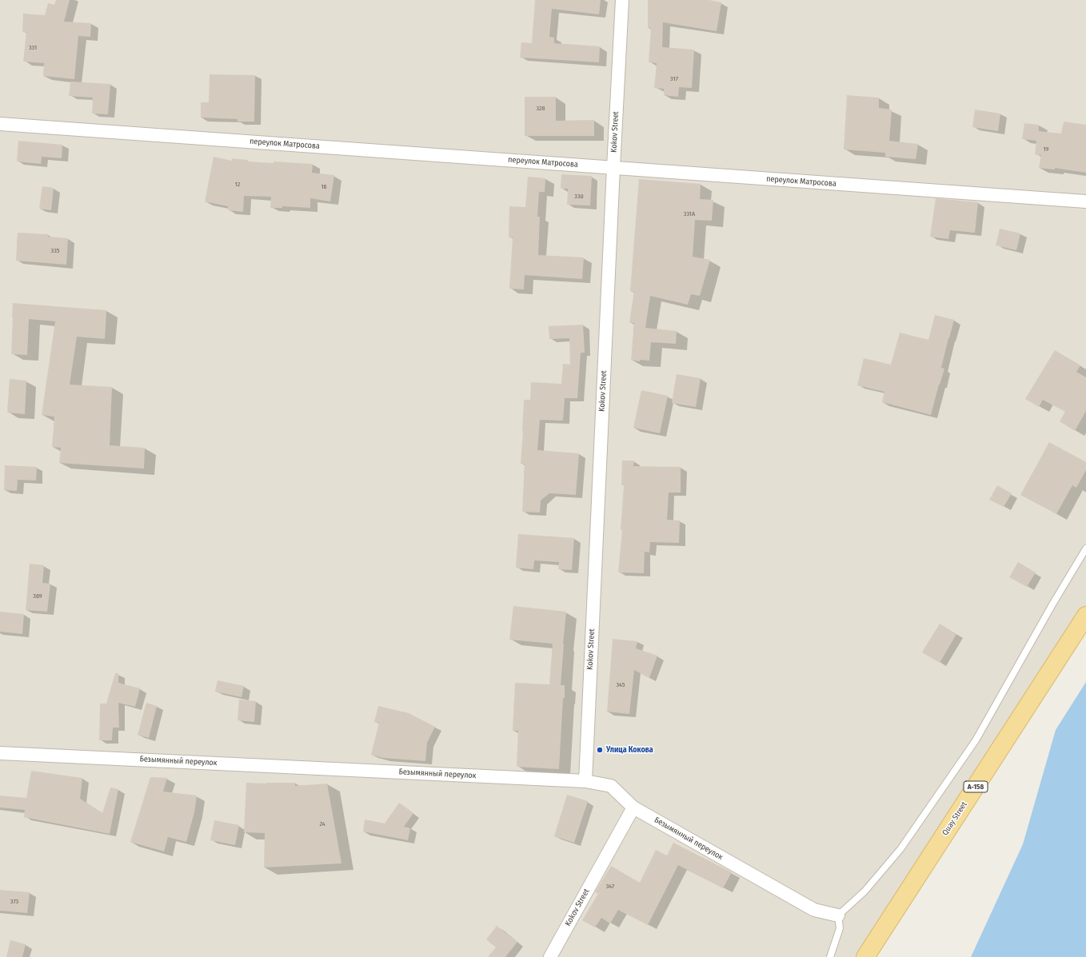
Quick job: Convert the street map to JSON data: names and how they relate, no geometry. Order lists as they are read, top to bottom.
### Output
{
  "streets": {
    "main road": ["А-158", "Quay Street"],
    "street": ["Kokov Street", "переулок Матросова", "Безымянный переулок"]
  },
  "crossings": [
    ["Kokov Street", "переулок Матросова"],
    ["Kokov Street", "Безымянный переулок"]
  ],
  "places": ["Улица Кокова"],
  "house_numbers": [
    "331",
    "317",
    "328",
    "19",
    "12",
    "16",
    "330",
    "331А",
    "335",
    "369",
    "345",
    "24",
    "347",
    "373"
  ]
}
